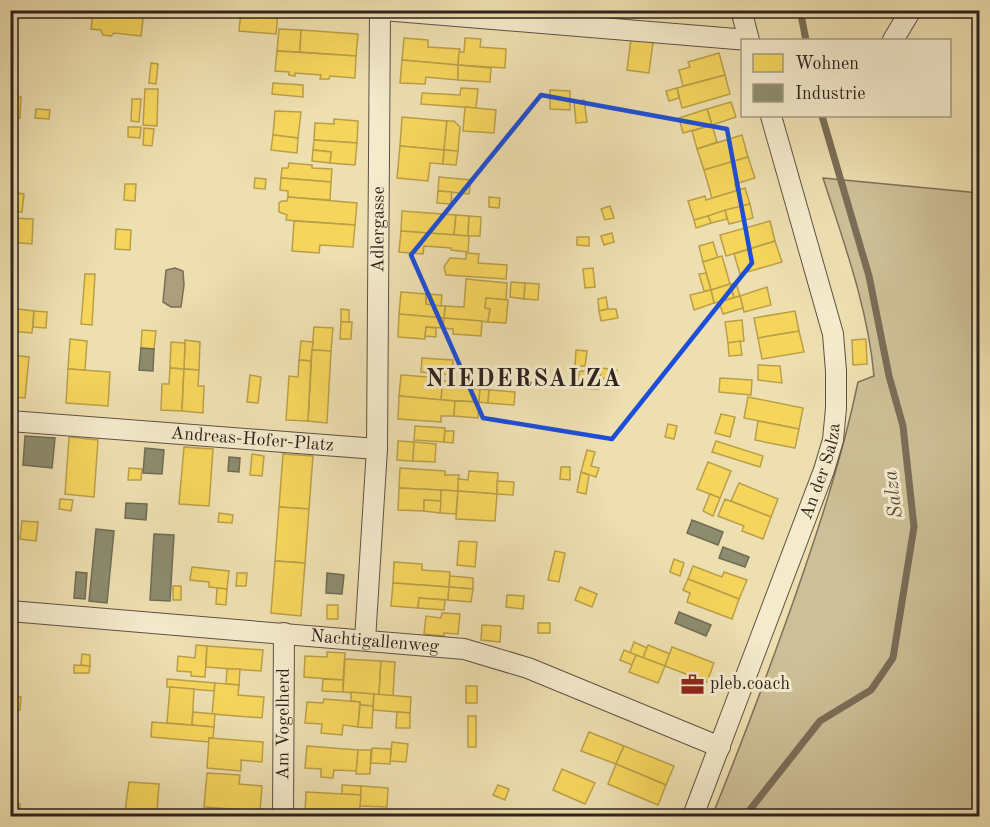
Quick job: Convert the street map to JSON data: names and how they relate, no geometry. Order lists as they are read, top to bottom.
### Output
{
  "streets": {
    "street": [
      "Adlergasse",
      "Andreas-Hofer-Platz",
      "An der Salza",
      "Nachtigallenweg",
      "Am Vogelherd"
    ]
  },
  "crossings": [
    ["Adlergasse", "Andreas-Hofer-Platz"],
    ["An der Salza", "Nachtigallenweg"],
    ["Nachtigallenweg", "Am Vogelherd"]
  ],
  "districts": ["NIEDERSALZA"],
  "water": ["Salza"],
  "places": {
    "office": ["pleb.coach"]
  },
  "legend": ["Wohnen", "Industrie"]
}
